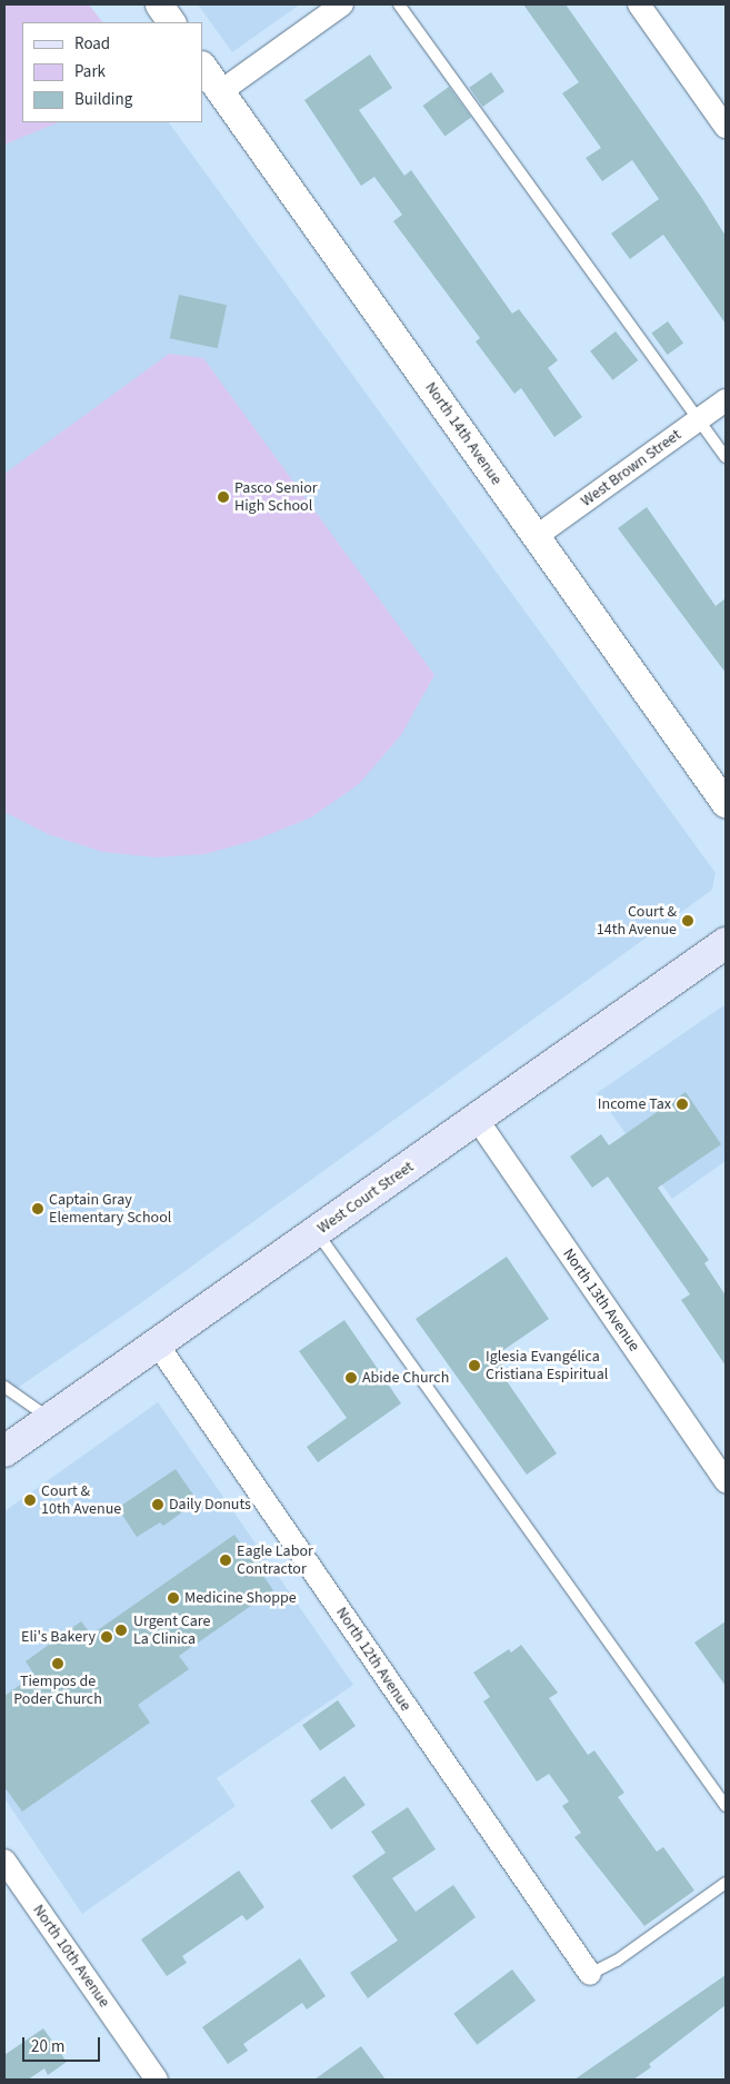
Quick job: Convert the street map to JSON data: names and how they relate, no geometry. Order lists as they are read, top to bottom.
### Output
{
  "streets": {
    "main road": ["West Court Street"],
    "street": [
      "North 14th Avenue",
      "West Brown Street",
      "North 13th Avenue",
      "North 12th Avenue",
      "North 10th Avenue"
    ]
  },
  "crossings": [
    ["North 14th Avenue", "West Brown Street"],
    ["West Court Street", "North 13th Avenue"],
    ["West Court Street", "North 12th Avenue"]
  ],
  "places": [
    "Pasco Senior High School",
    "Court & 14th Avenue",
    "Income Tax",
    "Captain Gray Elementary School",
    "Iglesia Evangélica Cristiana Espiritual",
    "Abide Church",
    "Court & 10th Avenue",
    "Daily Donuts",
    "Eagle Labor Contractor",
    "Medicine Shoppe",
    "Urgent Care La Clinica",
    "Eli's Bakery",
    "Tiempos de Poder Church"
  ],
  "legend": ["Road", "Park", "Building"],
  "scale_bar": "20 m"
}
